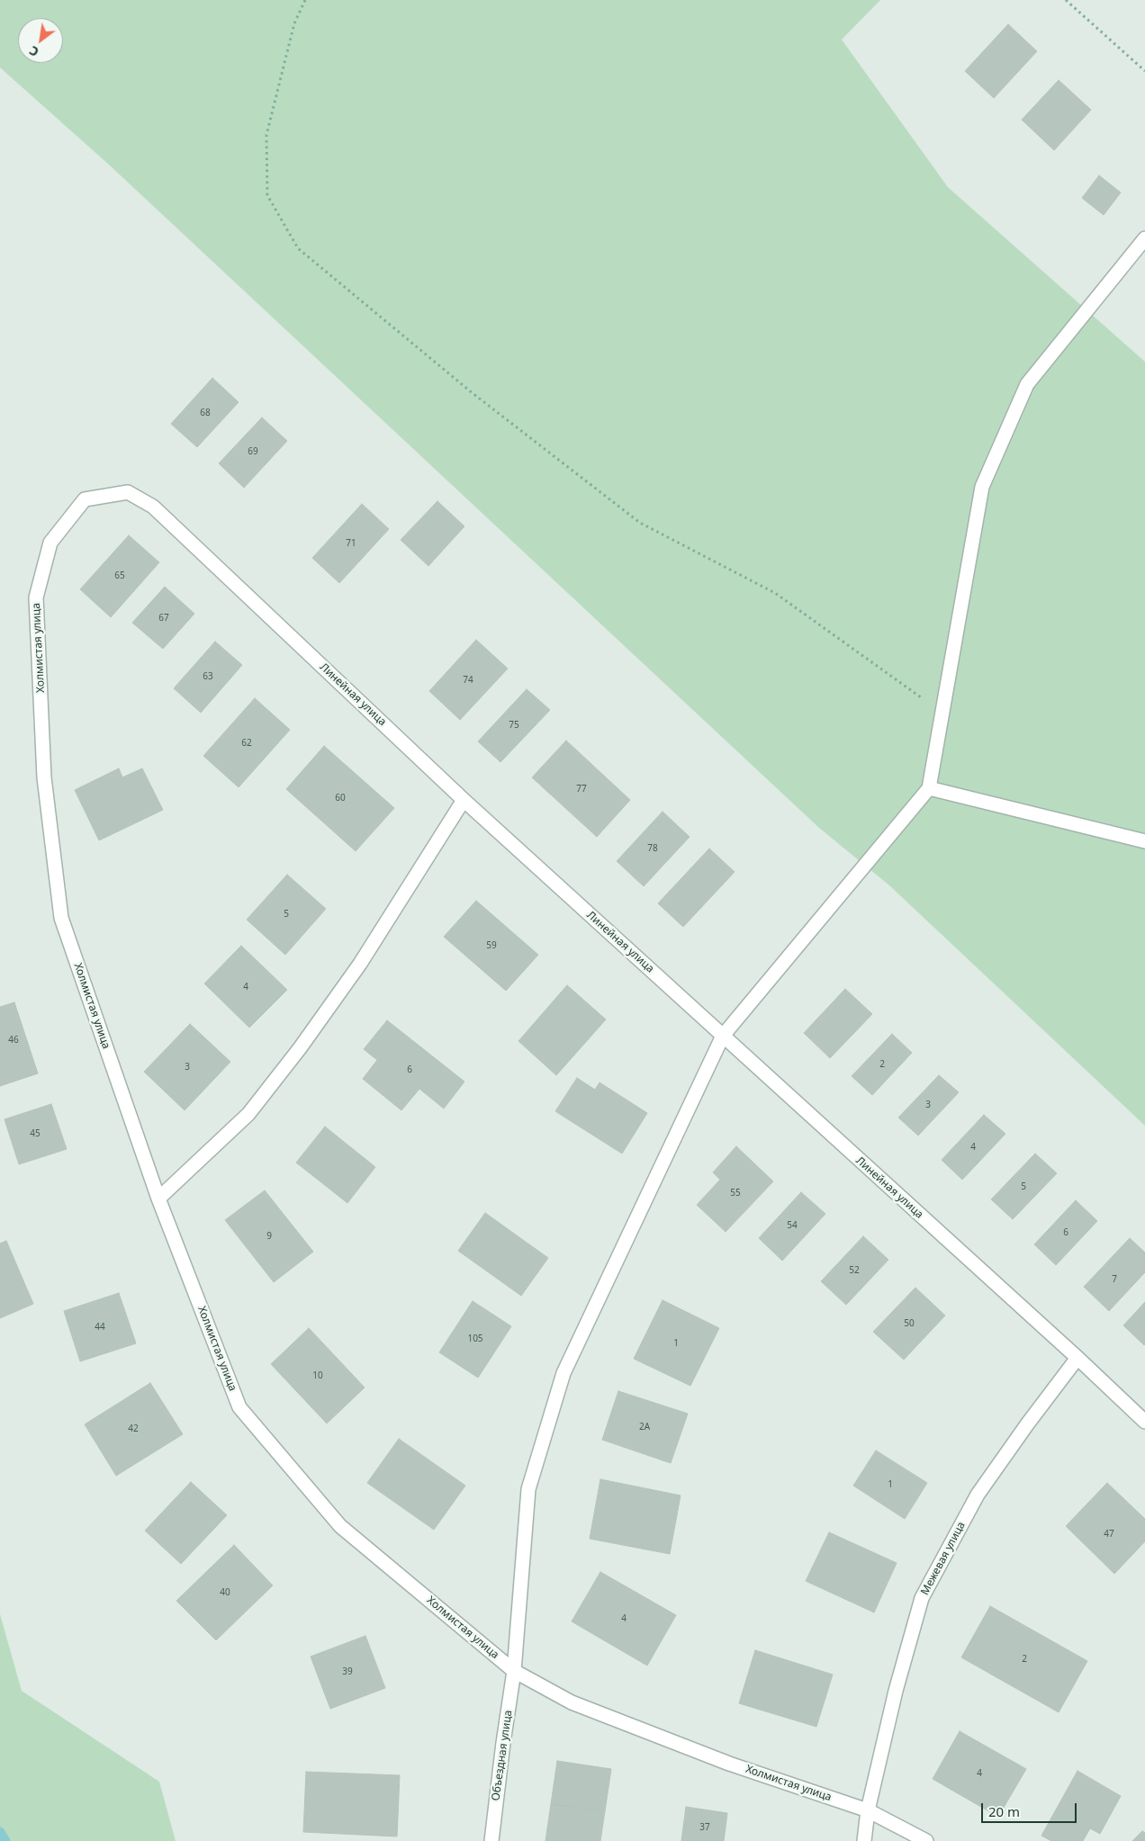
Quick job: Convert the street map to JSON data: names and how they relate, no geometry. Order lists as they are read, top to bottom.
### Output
{
  "streets": {
    "street": [
      "Холмистая улица",
      "Линейная улица",
      "Межевая улица",
      "Объездная улица"
    ]
  },
  "crossings": [
    ["Холмистая улица", "Линейная улица"],
    ["Холмистая улица", "Межевая улица"],
    ["Холмистая улица", "Объездная улица"],
    ["Линейная улица", "Межевая улица"],
    ["Линейная улица", "Объездная улица"]
  ],
  "house_numbers": [
    "68",
    "69",
    "71",
    "65",
    "67",
    "63",
    "74",
    "75",
    "62",
    "77",
    "60",
    "78",
    "5",
    "59",
    "4",
    "46",
    "2",
    "3",
    "6",
    "3",
    "45",
    "4",
    "5",
    "55",
    "54",
    "6",
    "9",
    "52",
    "7",
    "50",
    "44",
    "105",
    "1",
    "10",
    "2А",
    "42",
    "1",
    "47",
    "40",
    "4",
    "2",
    "39",
    "4",
    "37"
  ],
  "scale_bar": "20 m",
  "north": "bottom left"
}
